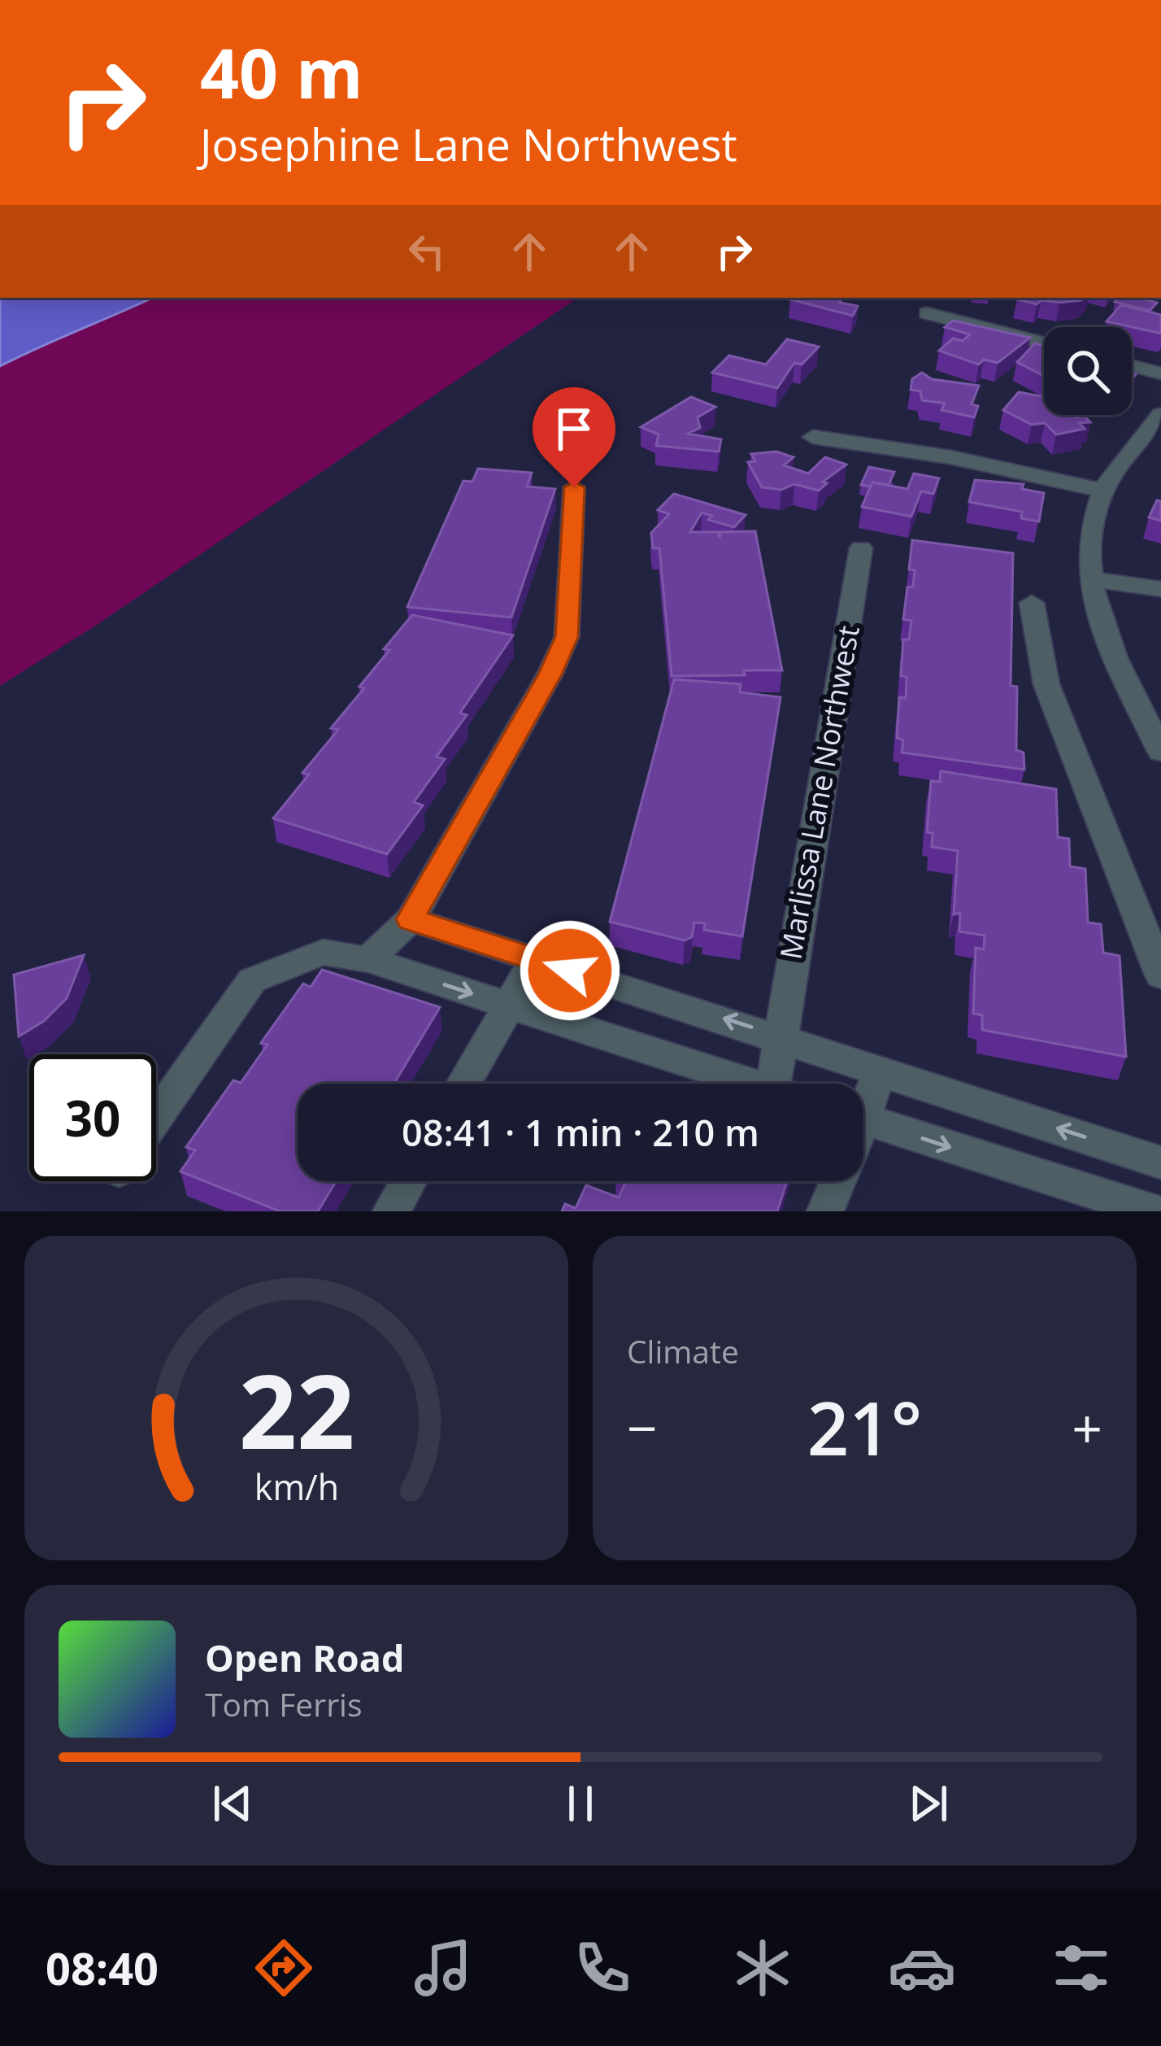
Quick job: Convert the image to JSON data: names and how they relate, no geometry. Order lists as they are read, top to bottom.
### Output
{
  "streets": {
    "street": ["Marlissa Lane Northwest"]
  },
  "page": {
    "turn": ["40 m", "Josephine Lane Northwest"],
    "limit": "30",
    "trip": "08:41 · 1 min · 210 m",
    "tile": "Climate",
    "heat": ["−", "21°", "+"],
    "song": ["Open Road", "Tom Ferris"],
    "tabs": "08:40",
    "gauge": ["22", "km/h"]
  }
}
